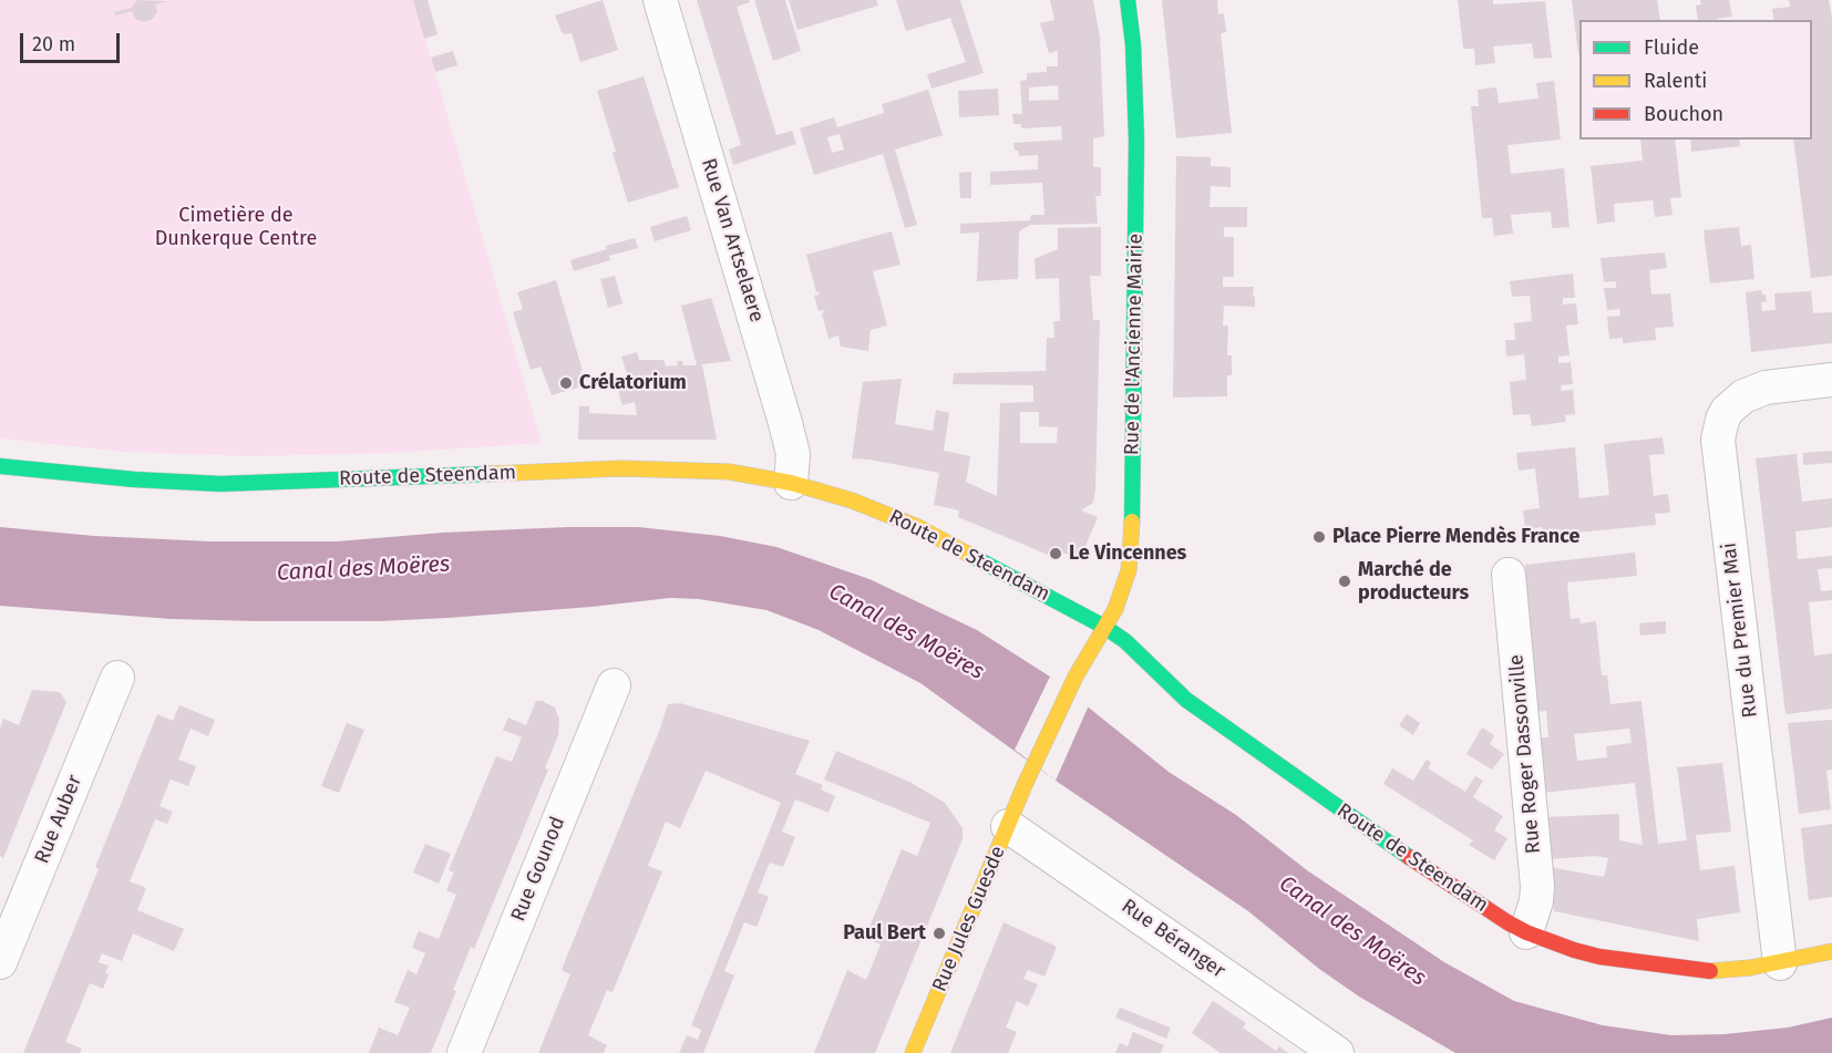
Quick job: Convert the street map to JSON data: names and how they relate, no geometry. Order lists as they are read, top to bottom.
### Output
{
  "streets": {
    "street": [
      "Rue Van Artselaere",
      "Rue de l'Ancienne Mairie",
      "Route de Steendam",
      "Rue du Premier Mai",
      "Rue Roger Dassonville",
      "Rue Auber",
      "Rue Gounod",
      "Rue Jules Guesde",
      "Rue Béranger"
    ]
  },
  "crossings": [
    ["Rue Van Artselaere", "Route de Steendam"],
    ["Rue de l'Ancienne Mairie", "Route de Steendam"],
    ["Rue de l'Ancienne Mairie", "Rue Jules Guesde"],
    ["Route de Steendam", "Rue du Premier Mai"],
    ["Route de Steendam", "Rue Roger Dassonville"],
    ["Rue Jules Guesde", "Rue Béranger"]
  ],
  "water": ["Canal des Moëres"],
  "parks": ["Cimetière de Dunkerque Centre"],
  "places": [
    "Crélatorium",
    "Place Pierre Mendès France",
    "Le Vincennes",
    "Marché de producteurs",
    "Paul Bert"
  ],
  "legend": ["Fluide", "Ralenti", "Bouchon"],
  "scale_bar": "20 m"
}
